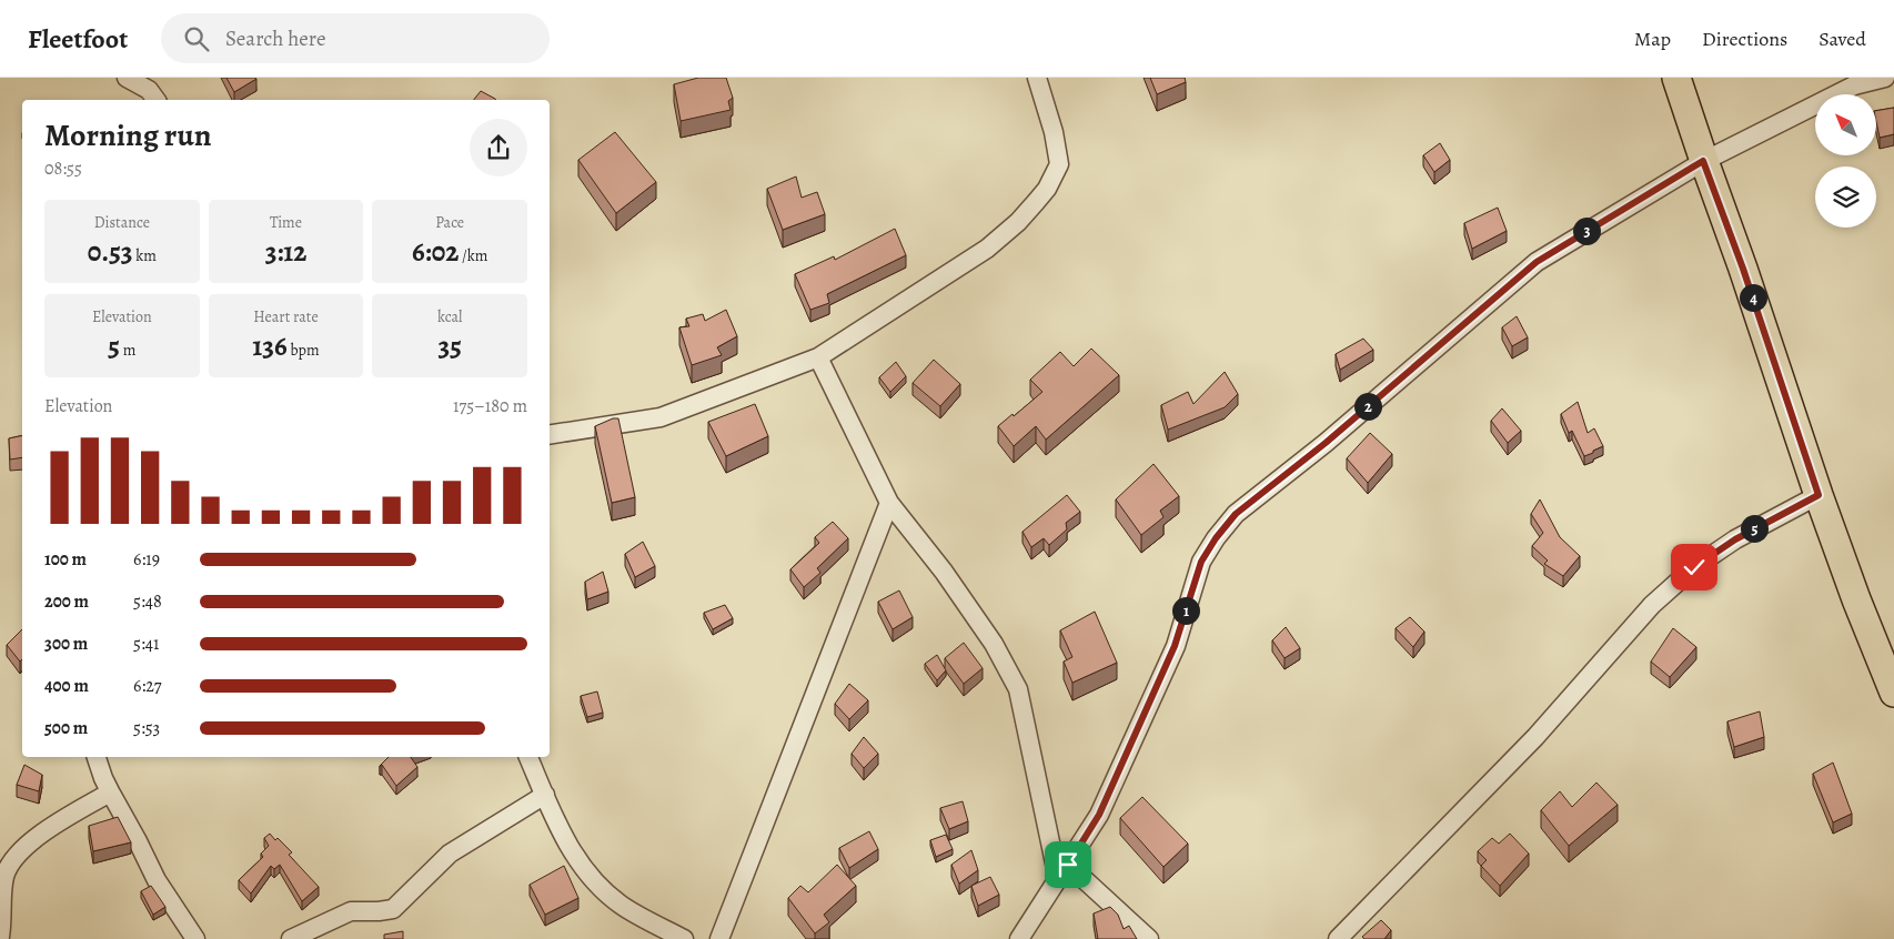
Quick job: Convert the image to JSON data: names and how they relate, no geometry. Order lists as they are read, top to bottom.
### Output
{
  "north": "top left",
  "page": {
    "header": "Fleetfoot",
    "search": "Search here",
    "nav": ["Map", "Directions", "Saved"],
    "heading": ["Morning run", "08:55"],
    "stats": [
      ["Distance", "0.53 km"],
      ["Time", "3:12"],
      ["Pace", "6:02 /km"],
      ["Elevation", "5 m"],
      ["Heart rate", "136 bpm"],
      ["kcal", "35"]
    ],
    "pins": [
      "3",
      "4",
      "2",
      "5",
      "1"
    ],
    "chart": ["Elevation", "175–180 m"],
    "list": [
      {
        "name": "100 m",
        "note": "6:19"
      },
      {
        "name": "200 m",
        "note": "5:48"
      },
      {
        "name": "300 m",
        "note": "5:41"
      },
      {
        "name": "400 m",
        "note": "6:27"
      },
      {
        "name": "500 m",
        "note": "5:53"
      }
    ]
  }
}
